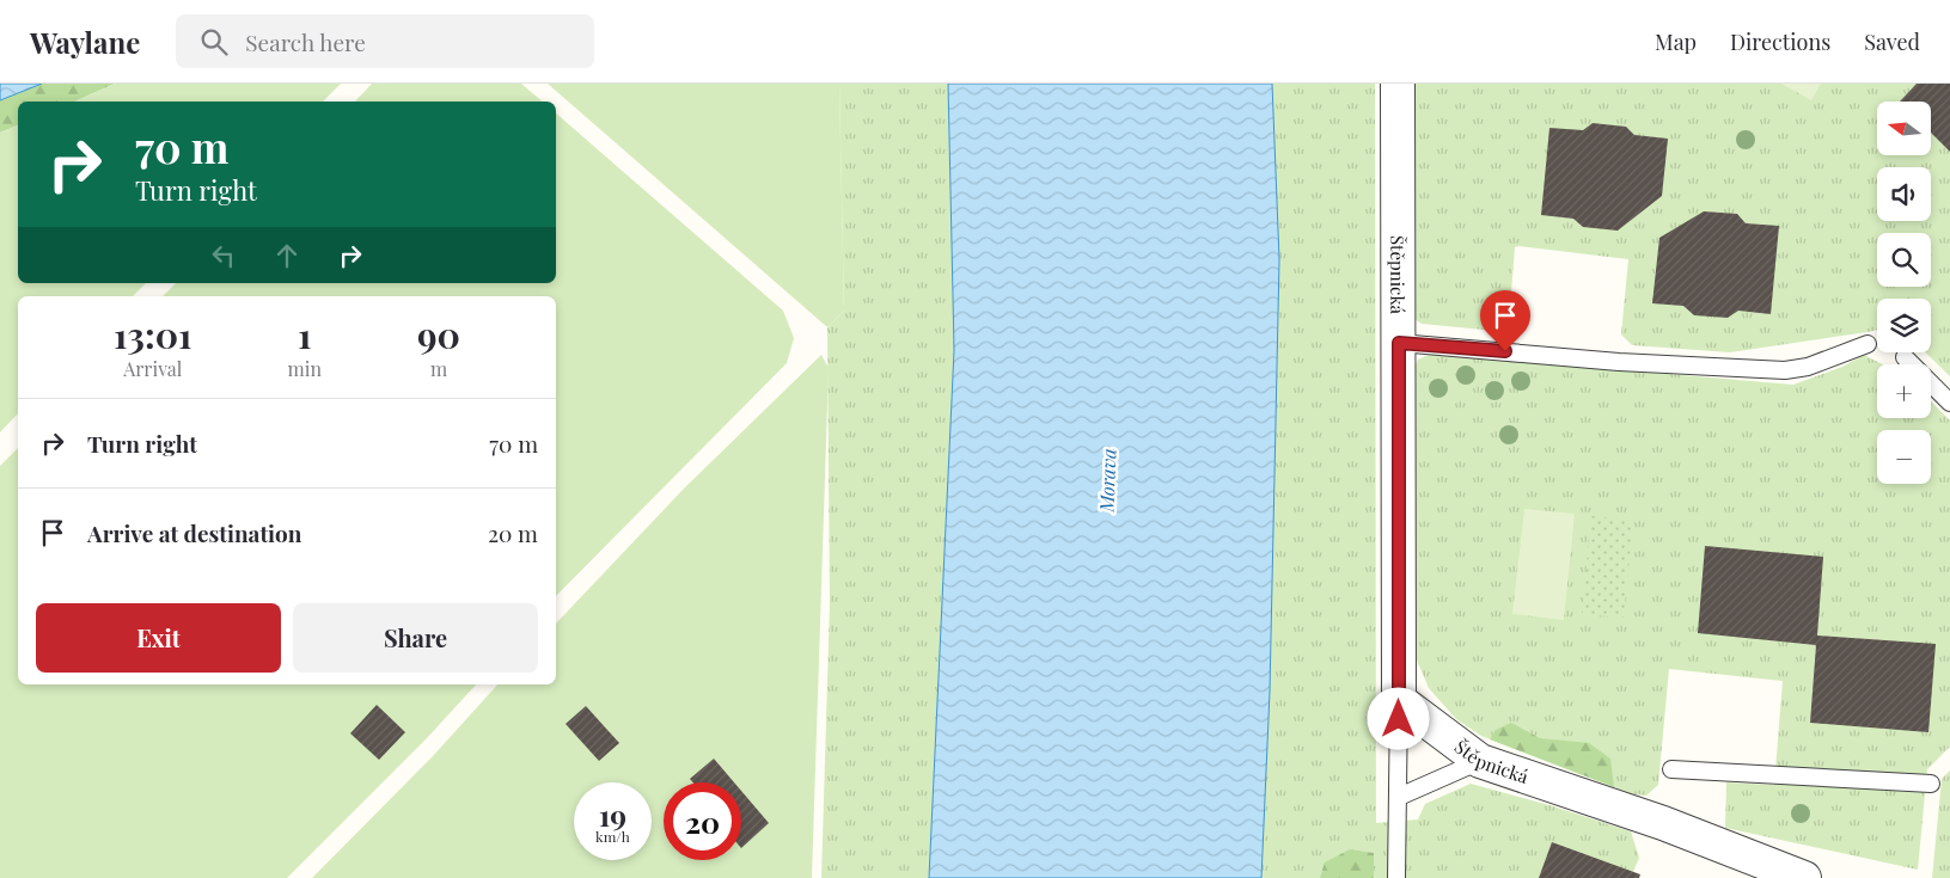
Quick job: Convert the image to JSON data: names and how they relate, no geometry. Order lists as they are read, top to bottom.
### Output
{
  "streets": {
    "street": ["Štěpnická"]
  },
  "water": ["Morava"],
  "north": "left",
  "page": {
    "header": "Waylane",
    "search": "Search here",
    "nav": ["Map", "Directions", "Saved"],
    "map_buttons": ["+", "−"],
    "turn": ["70 m", "Turn right"],
    "eta": [
      "13:01",
      "Arrival",
      "1",
      "min",
      "90",
      "m"
    ],
    "list": [
      {
        "name": "Turn right",
        "value": "70 m"
      },
      {
        "name": "Arrive at destination",
        "value": "20 m"
      }
    ],
    "buttons": ["Exit", "Share"],
    "speed": "19 km/h",
    "limit": "20"
  }
}
